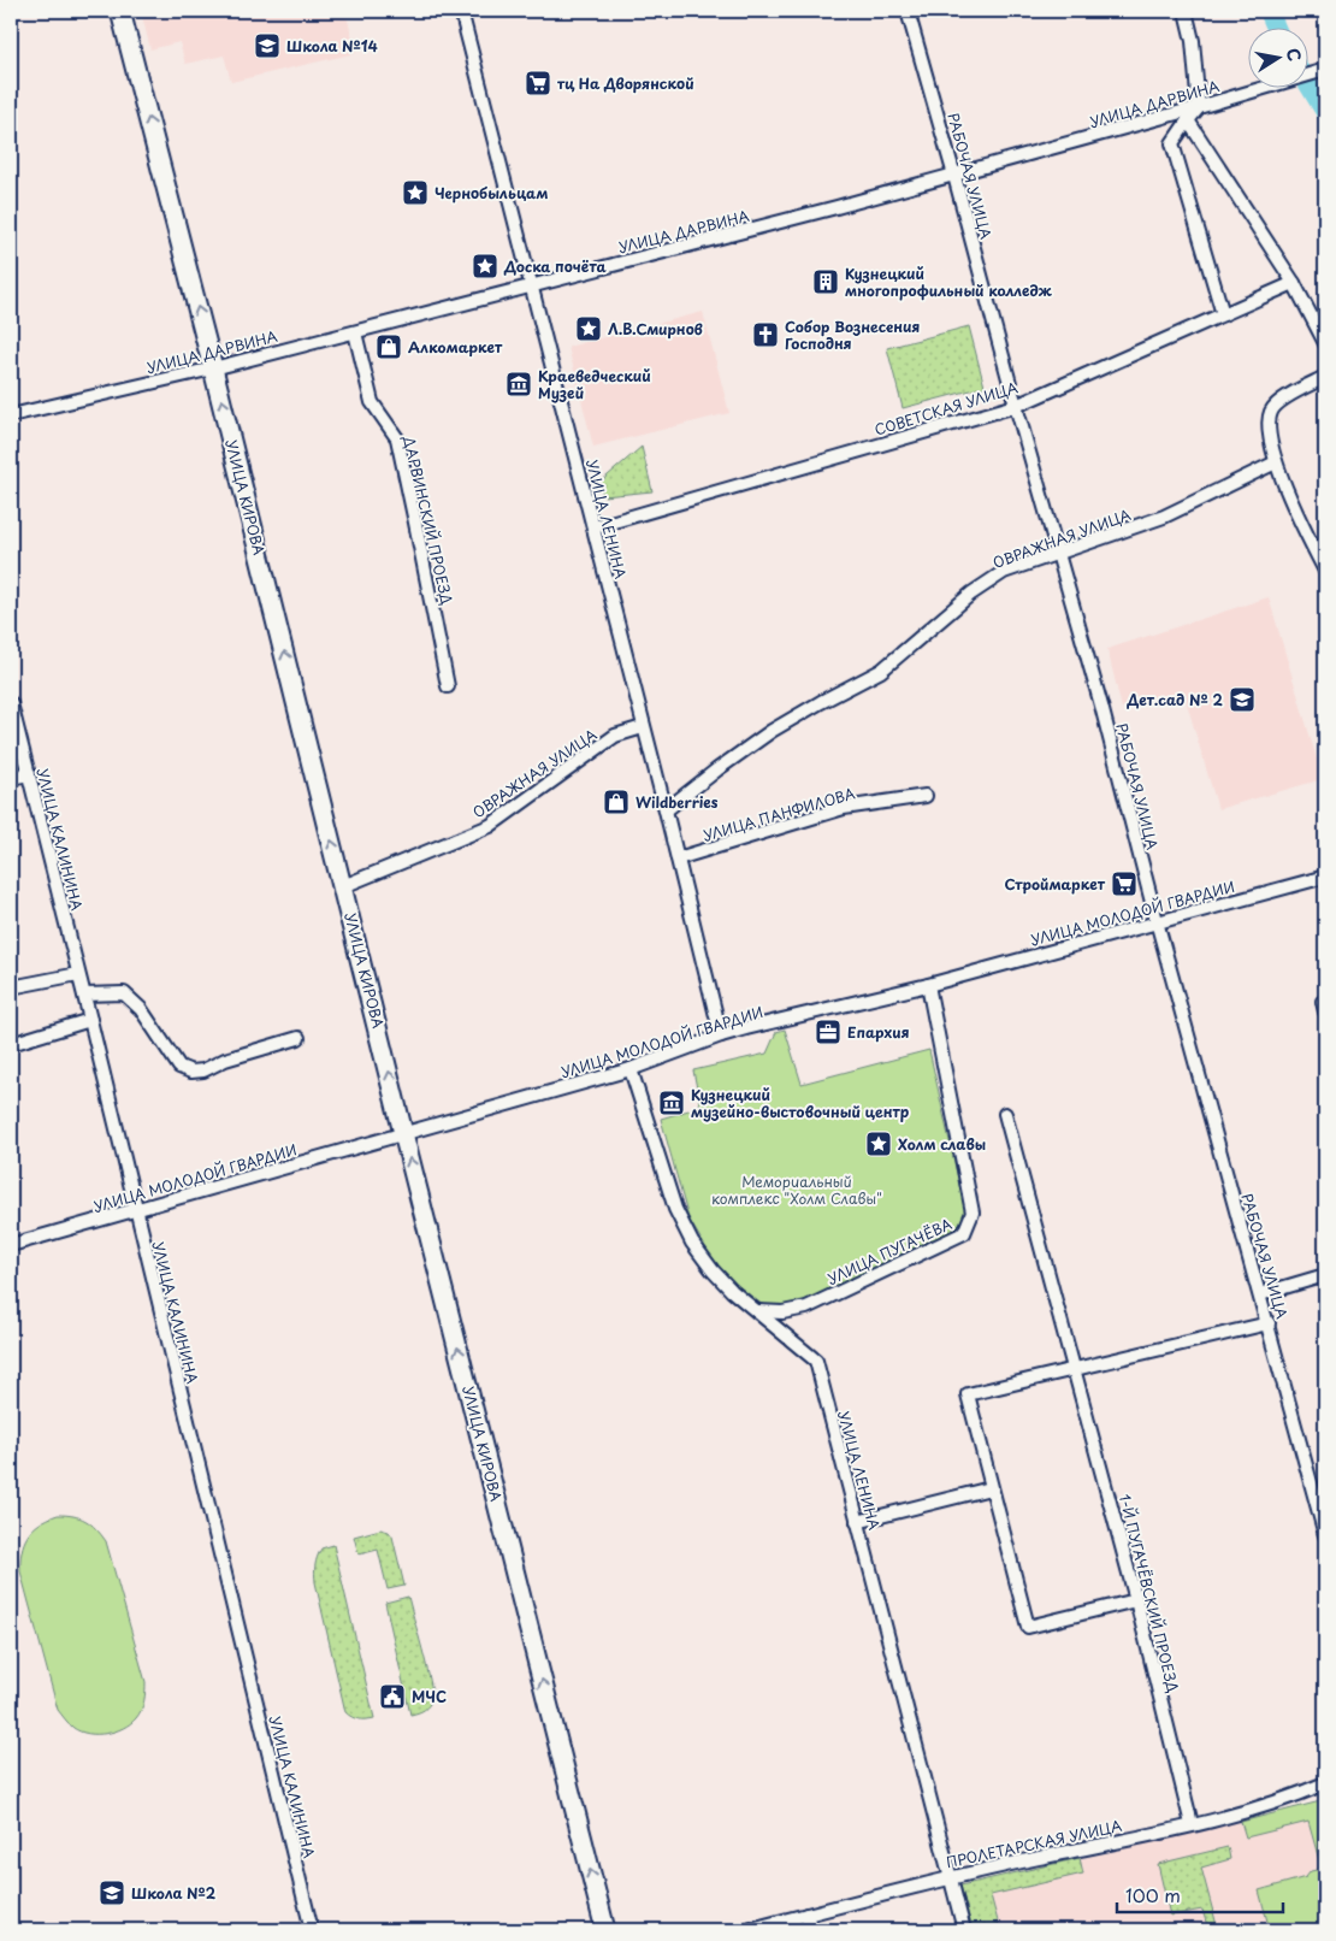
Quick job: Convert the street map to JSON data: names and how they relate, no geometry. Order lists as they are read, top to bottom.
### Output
{
  "streets": {
    "street": [
      "УЛИЦА ДАРВИНА",
      "РАБОЧАЯ УЛИЦА",
      "СОВЕТСКАЯ УЛИЦА",
      "УЛИЦА КИРОВА",
      "УЛИЦА ЛЕНИНА",
      "ДАРВИНСКИЙ ПРОЕЗД",
      "ОВРАЖНАЯ УЛИЦА",
      "УЛИЦА ПАНФИЛОВА",
      "УЛИЦА КАЛИНИНА",
      "УЛИЦА МОЛОДОЙ ГВАРДИИ",
      "УЛИЦА ПУГАЧЁВА",
      "1-Й ПУГАЧЁВСКИЙ ПРОЕЗД",
      "ПРОЛЕТАРСКАЯ УЛИЦА"
    ]
  },
  "crossings": [
    ["УЛИЦА ДАРВИНА", "РАБОЧАЯ УЛИЦА"],
    ["УЛИЦА ДАРВИНА", "УЛИЦА КИРОВА"],
    ["УЛИЦА ДАРВИНА", "УЛИЦА ЛЕНИНА"],
    ["УЛИЦА ДАРВИНА", "ДАРВИНСКИЙ ПРОЕЗД"],
    ["РАБОЧАЯ УЛИЦА", "СОВЕТСКАЯ УЛИЦА"],
    ["РАБОЧАЯ УЛИЦА", "ОВРАЖНАЯ УЛИЦА"],
    ["РАБОЧАЯ УЛИЦА", "УЛИЦА МОЛОДОЙ ГВАРДИИ"],
    ["СОВЕТСКАЯ УЛИЦА", "УЛИЦА ЛЕНИНА"],
    ["УЛИЦА КИРОВА", "ОВРАЖНАЯ УЛИЦА"],
    ["УЛИЦА КИРОВА", "УЛИЦА МОЛОДОЙ ГВАРДИИ"],
    ["УЛИЦА ЛЕНИНА", "ОВРАЖНАЯ УЛИЦА"],
    ["УЛИЦА ЛЕНИНА", "УЛИЦА ПАНФИЛОВА"],
    ["УЛИЦА ЛЕНИНА", "УЛИЦА МОЛОДОЙ ГВАРДИИ"],
    ["УЛИЦА ЛЕНИНА", "УЛИЦА ПУГАЧЁВА"],
    ["УЛИЦА ЛЕНИНА", "ПРОЛЕТАРСКАЯ УЛИЦА"],
    ["УЛИЦА КАЛИНИНА", "УЛИЦА МОЛОДОЙ ГВАРДИИ"],
    ["УЛИЦА МОЛОДОЙ ГВАРДИИ", "УЛИЦА ПУГАЧЁВА"],
    ["1-Й ПУГАЧЁВСКИЙ ПРОЕЗД", "ПРОЛЕТАРСКАЯ УЛИЦА"]
  ],
  "one_way": ["УЛИЦА КИРОВА"],
  "parks": ["Мемориальный комплекс \"Холм Славы\""],
  "places": {
    "school or university": ["Школа №14", "Дет.сад № 2", "Школа №2"],
    "supermarket": ["тц На Дворянской", "Строймаркет"],
    "place": [
      "Чернобыльцам",
      "Доска почёта",
      "Л.В.Смирнов",
      "Холм славы"
    ],
    "building": ["Кузнецкий многопрофильный колледж"],
    "church": ["Собор Вознесения Господня"],
    "shop": ["Алкомаркет", "Wildberries"],
    "museum": ["Краеведческий Музей", "Кузнецкий музейно-выстовочный центр"],
    "office": ["Епархия"],
    "public building": ["МЧС"]
  },
  "scale_bar": "100 m",
  "north": "right"
}
